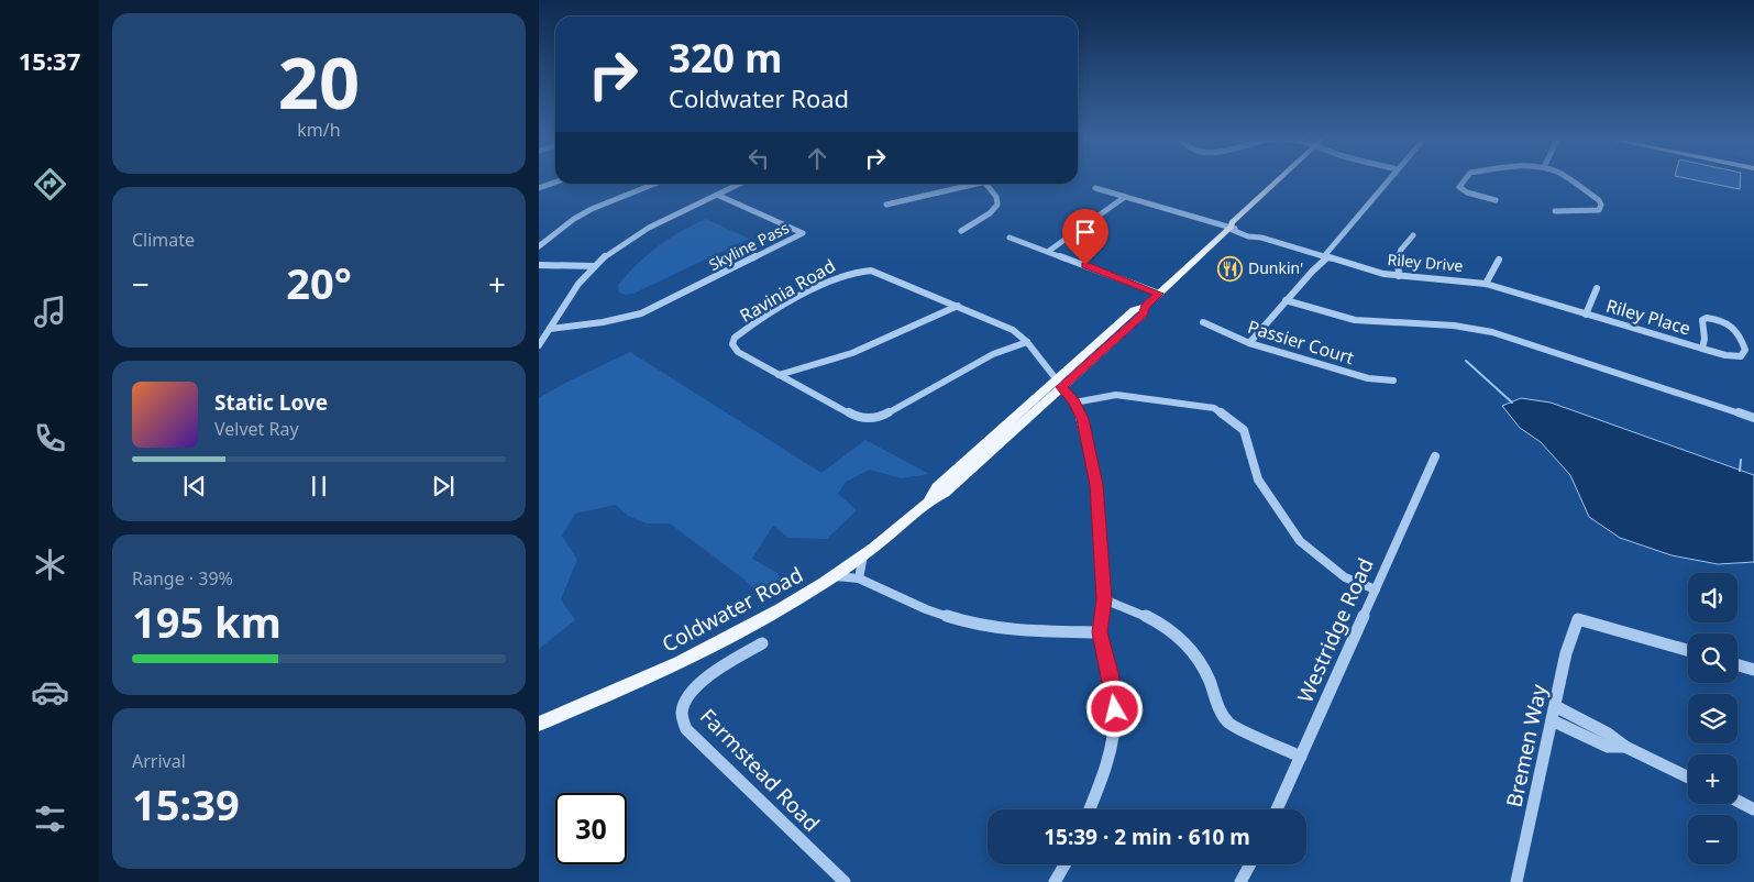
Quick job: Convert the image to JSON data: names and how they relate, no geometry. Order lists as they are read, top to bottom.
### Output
{
  "streets": {
    "main road": ["Coldwater Road"],
    "street": [
      "Skyline Pass",
      "Riley Drive",
      "Ravinia Road",
      "Riley Place",
      "Passier Court",
      "Westridge Road",
      "Bremen Way",
      "Farmstead Road"
    ]
  },
  "crossings": [
    ["Riley Drive", "Riley Place"],
    ["Riley Drive", "Coldwater Road"]
  ],
  "places": {
    "restaurant": ["Dunkin'"]
  },
  "page": {
    "tabs": "15:37",
    "tile": [
      ["20", "km/h"],
      "Climate",
      ["Range · 39%", "195 km"],
      ["Arrival", "15:39"]
    ],
    "turn": ["320 m", "Coldwater Road"],
    "heat": ["−", "20°", "+"],
    "song": ["Static Love", "Velvet Ray"],
    "map_buttons": ["+", "−"],
    "limit": "30",
    "trip": "15:39 · 2 min · 610 m"
  }
}
